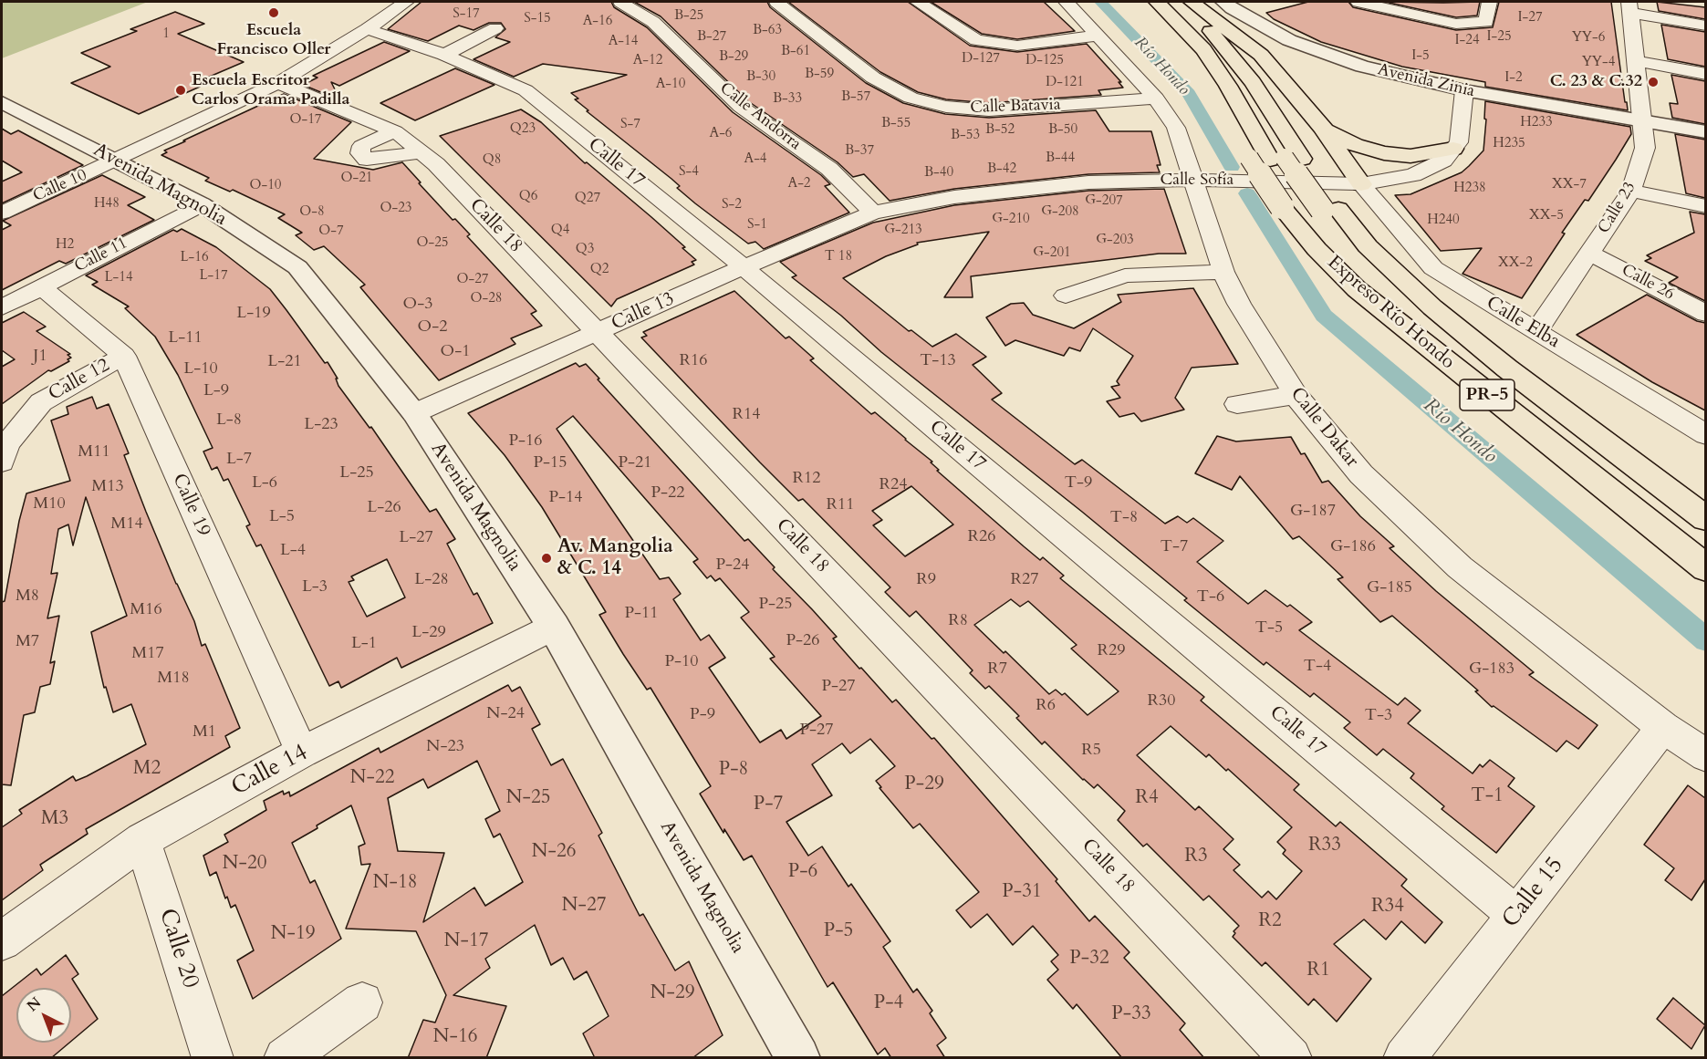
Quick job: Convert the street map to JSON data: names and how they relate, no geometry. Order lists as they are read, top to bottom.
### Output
{
  "streets": {
    "highway": ["Expreso Río Hondo", "PR-5"],
    "street": [
      "Avenida Zinia",
      "Calle Batavia",
      "Calle Andorra",
      "Calle 17",
      "Calle Sofía",
      "Avenida Magnolia",
      "Calle 10",
      "Calle 23",
      "Calle 18",
      "Calle 11",
      "Calle 26",
      "Calle 13",
      "Calle Elba",
      "Calle 12",
      "Calle Dakar",
      "Calle 19",
      "Calle 14",
      "Calle 15",
      "Calle 20"
    ]
  },
  "crossings": [
    ["Avenida Zinia", "Calle 23"],
    ["Calle Batavia", "Calle Dakar"],
    ["Calle Andorra", "Calle Sofía"],
    ["Calle Andorra", "Calle 13"],
    ["Calle 17", "Calle 10"],
    ["Calle 17", "Calle 13"],
    ["Calle 17", "Calle 15"],
    ["Calle Sofía", "Calle 13"],
    ["Calle Sofía", "Calle Elba"],
    ["Calle Sofía", "Calle Dakar"],
    ["Avenida Magnolia", "Calle 10"],
    ["Avenida Magnolia", "Calle 11"],
    ["Avenida Magnolia", "Calle 13"],
    ["Avenida Magnolia", "Calle 14"],
    ["Calle 10", "Calle 18"],
    ["Calle 23", "Calle 26"],
    ["Calle 23", "Calle Elba"],
    ["Calle 18", "Calle 13"],
    ["Calle 11", "Calle 19"],
    ["Calle 12", "Calle 19"],
    ["Calle Dakar", "Calle 15"],
    ["Calle 19", "Calle 14"],
    ["Calle 14", "Calle 20"]
  ],
  "water": ["Río Hondo"],
  "places": [
    "Escuela Francisco Oller",
    "C. 23 & C.32",
    "Escuela Escritor Carlos Orama Padilla",
    "Av. Mangolia & C. 14"
  ],
  "house_numbers": [
    "S-17",
    "B-25",
    "I-27",
    "S-15",
    "A-16",
    "B-63",
    "1",
    "B-27",
    "I-25",
    "YY-6",
    "I-24",
    "A-14",
    "B-61",
    "I-5",
    "B-29",
    "D-127",
    "A-12",
    "D-125",
    "YY-4",
    "B-59",
    "B-30",
    "I-2",
    "D-121",
    "A-10",
    "B-57",
    "B-33",
    "O-17",
    "H233",
    "B-55",
    "S-7",
    "Q23",
    "B-52",
    "B-50",
    "A-6",
    "B-53",
    "H235",
    "B-37",
    "B-44",
    "A-4",
    "Q8",
    "B-42",
    "S-4",
    "B-40",
    "O-21",
    "A-2",
    "XX-7",
    "O-10",
    "H238",
    "Q6",
    "Q27",
    "G-207",
    "H48",
    "S-2",
    "O-23",
    "O-8",
    "G-208",
    "XX-5",
    "G-210",
    "H240",
    "S-1",
    "Q4",
    "G-213",
    "O-7",
    "G-203",
    "O-25",
    "H2",
    "Q3",
    "G-201",
    "T 18",
    "L-16",
    "XX-2",
    "Q2",
    "L-17",
    "L-14",
    "O-27",
    "O-28",
    "O-3",
    "L-19",
    "O-2",
    "L-11",
    "O-1",
    "J1",
    "R16",
    "T-13",
    "L-21",
    "L-10",
    "L-9",
    "R14",
    "L-8",
    "L-23",
    "P-16",
    "M11",
    "L-7",
    "P-15",
    "P-21",
    "L-25",
    "R12",
    "L-6",
    "T-9",
    "R24",
    "M13",
    "P-22",
    "P-14",
    "M10",
    "R11",
    "L-26",
    "G-187",
    "L-5",
    "T-8",
    "M14",
    "R26",
    "L-27",
    "T-7",
    "G-186",
    "L-4",
    "P-24",
    "L-28",
    "R9",
    "R27",
    "L-3",
    "G-185",
    "M8",
    "T-6",
    "P-25",
    "M16",
    "P-11",
    "R8",
    "T-5",
    "L-29",
    "P-26",
    "M7",
    "L-1",
    "R29",
    "M17",
    "P-10",
    "T-4",
    "R7",
    "G-183",
    "M18",
    "P-27",
    "R30",
    "R6",
    "N-24",
    "P-9",
    "T-3",
    "P-27",
    "M1",
    "N-23",
    "R5",
    "M2",
    "P-8",
    "N-22",
    "P-29",
    "T-1",
    "N-25",
    "R4",
    "P-7",
    "M3",
    "R33",
    "N-26",
    "R3",
    "N-20",
    "P-6",
    "N-18",
    "P-31",
    "N-27",
    "R34",
    "R2",
    "P-5",
    "N-19",
    "N-17",
    "P-32",
    "R1",
    "N-29",
    "P-4",
    "P-33",
    "N-16"
  ],
  "north": "top left"
}
